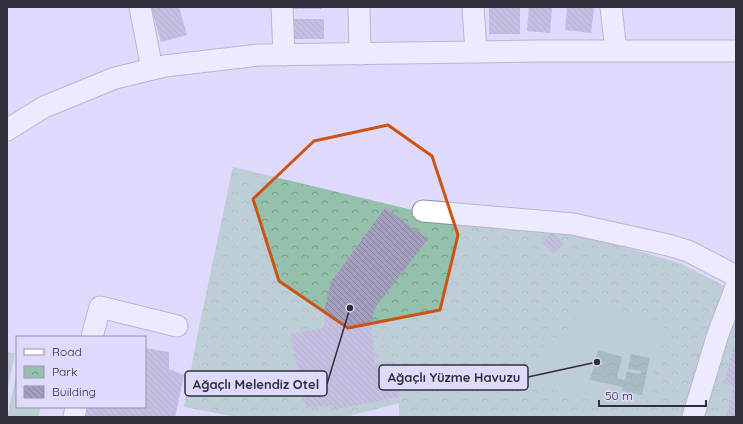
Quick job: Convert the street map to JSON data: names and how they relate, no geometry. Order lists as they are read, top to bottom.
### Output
{
  "places": ["Ağaçlı Melendiz Otel", "Ağaçlı Yüzme Havuzu"],
  "legend": ["Road", "Park", "Building"],
  "scale_bar": "50 m"
}
